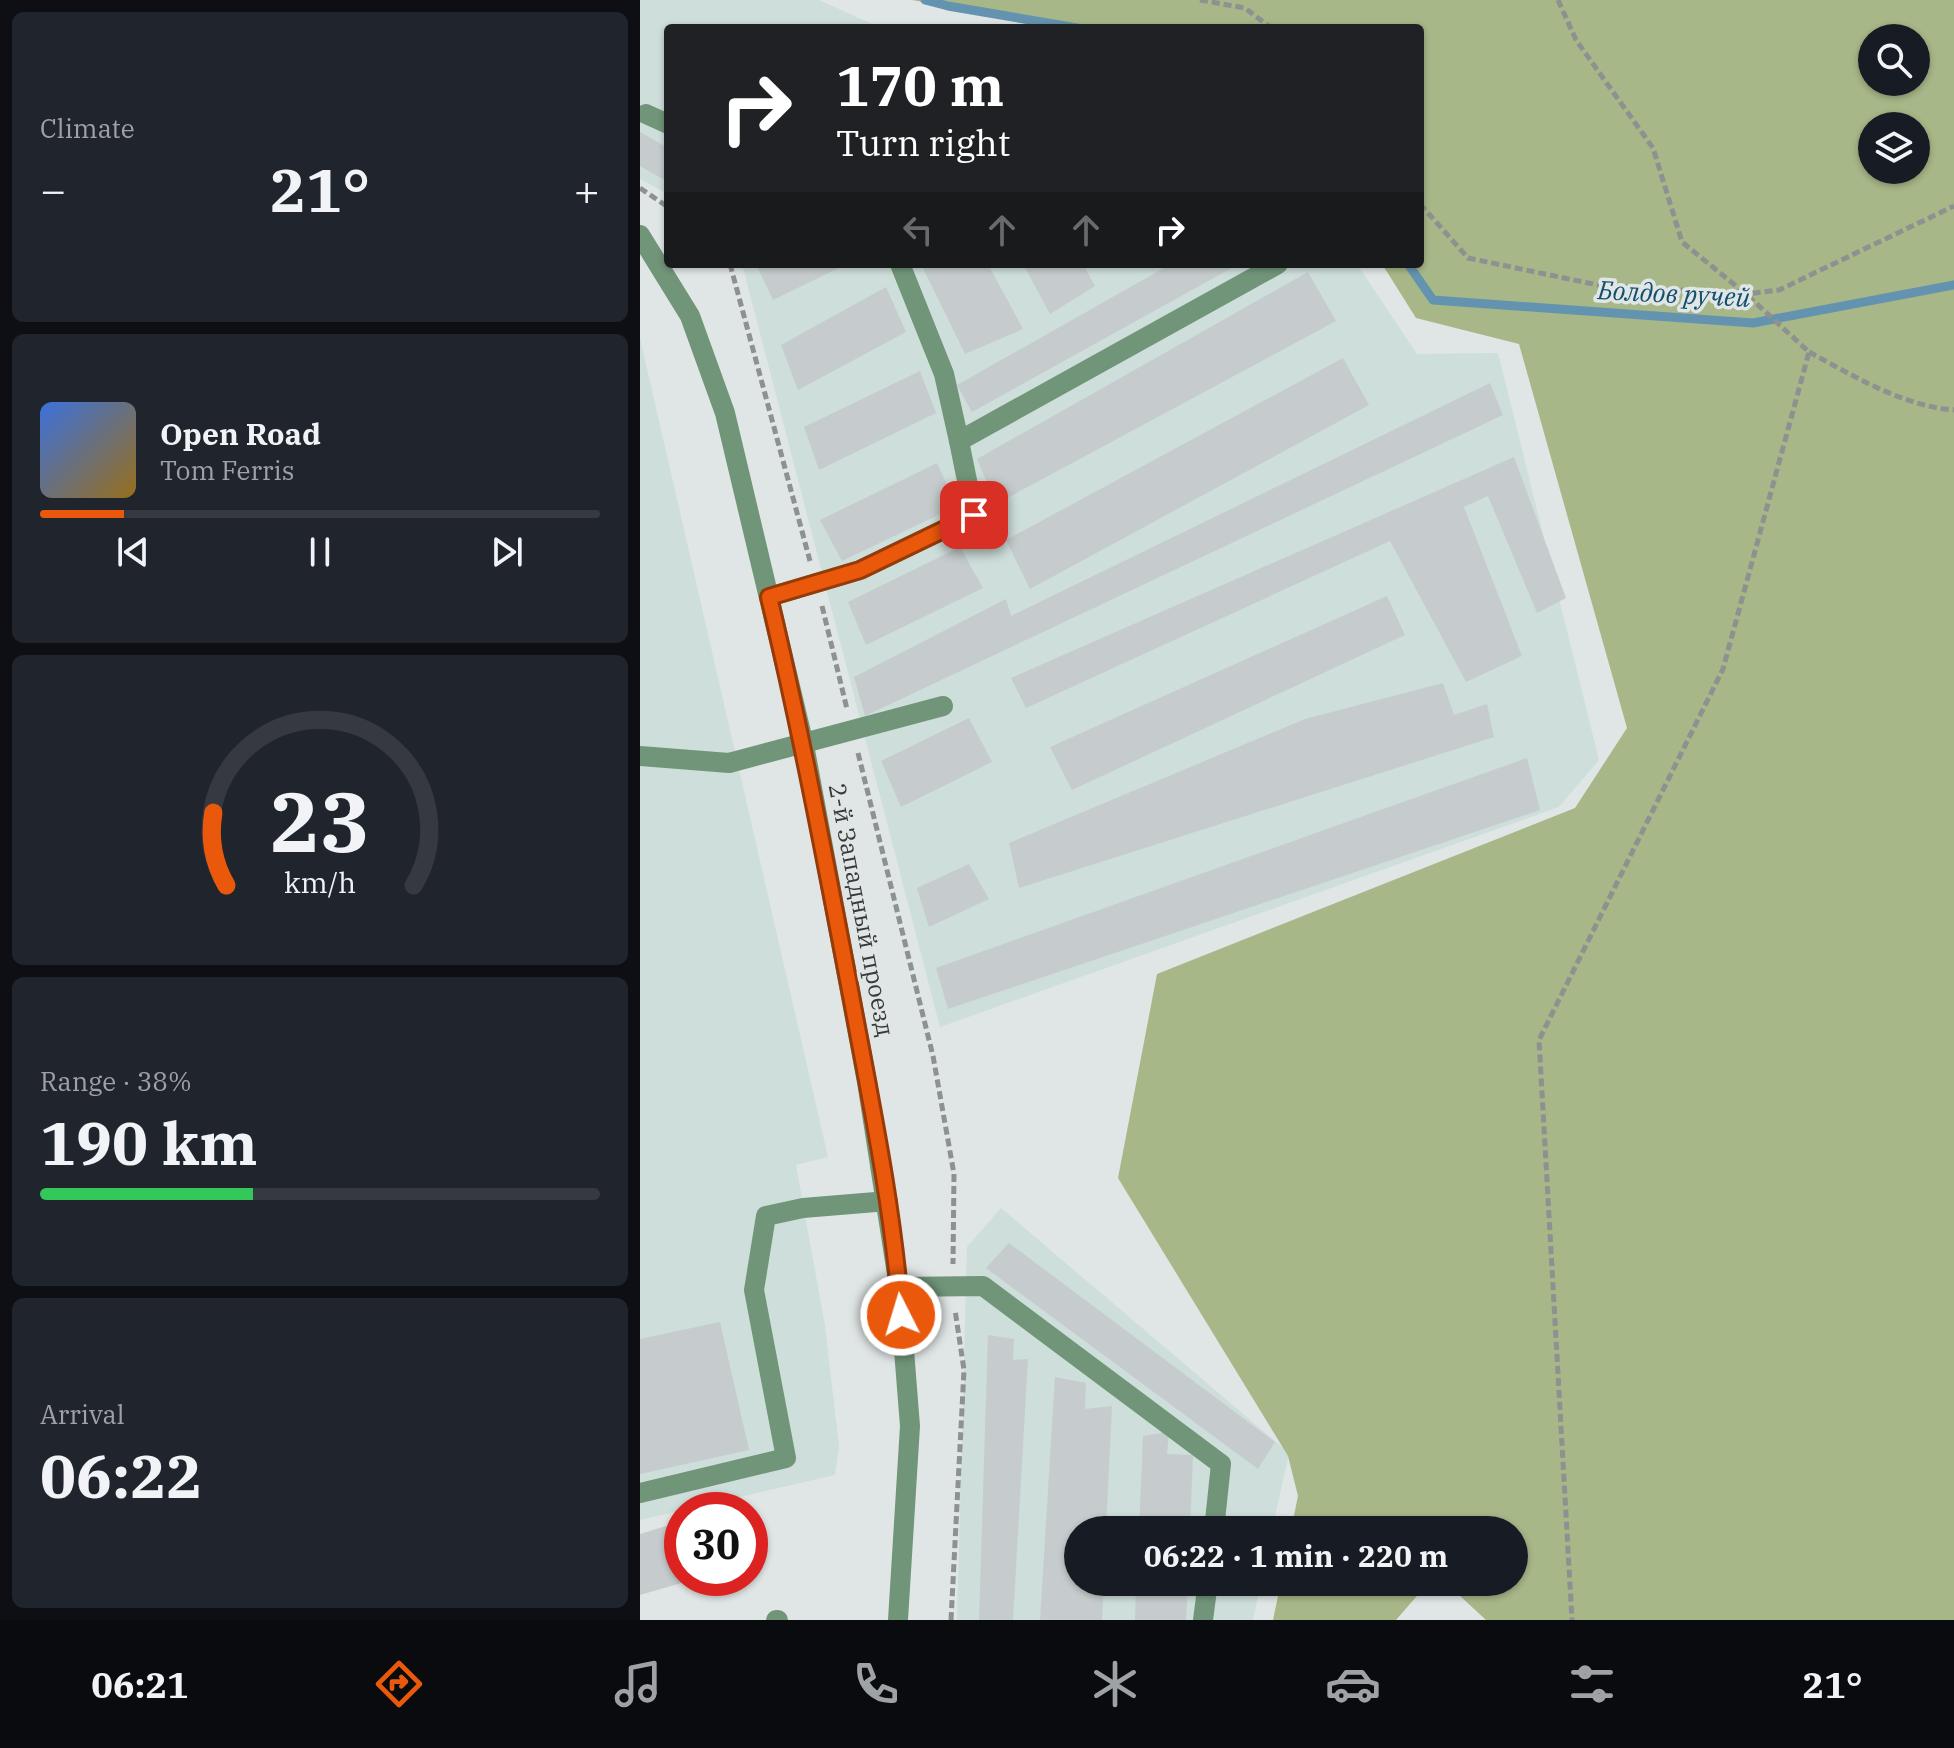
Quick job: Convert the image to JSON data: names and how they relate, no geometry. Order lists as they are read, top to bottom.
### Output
{
  "streets": {
    "street": ["2-й Западный проезд"]
  },
  "water": ["Болдов ручей"],
  "page": {
    "tile": [
      "Climate",
      ["Range · 38%", "190 km"],
      ["Arrival", "06:22"]
    ],
    "turn": ["170 m", "Turn right"],
    "heat": ["−", "21°", "+"],
    "song": ["Open Road", "Tom Ferris"],
    "limit": "30",
    "trip": "06:22 · 1 min · 220 m",
    "tabs": ["06:21", "21°"],
    "gauge": ["23", "km/h"]
  }
}
